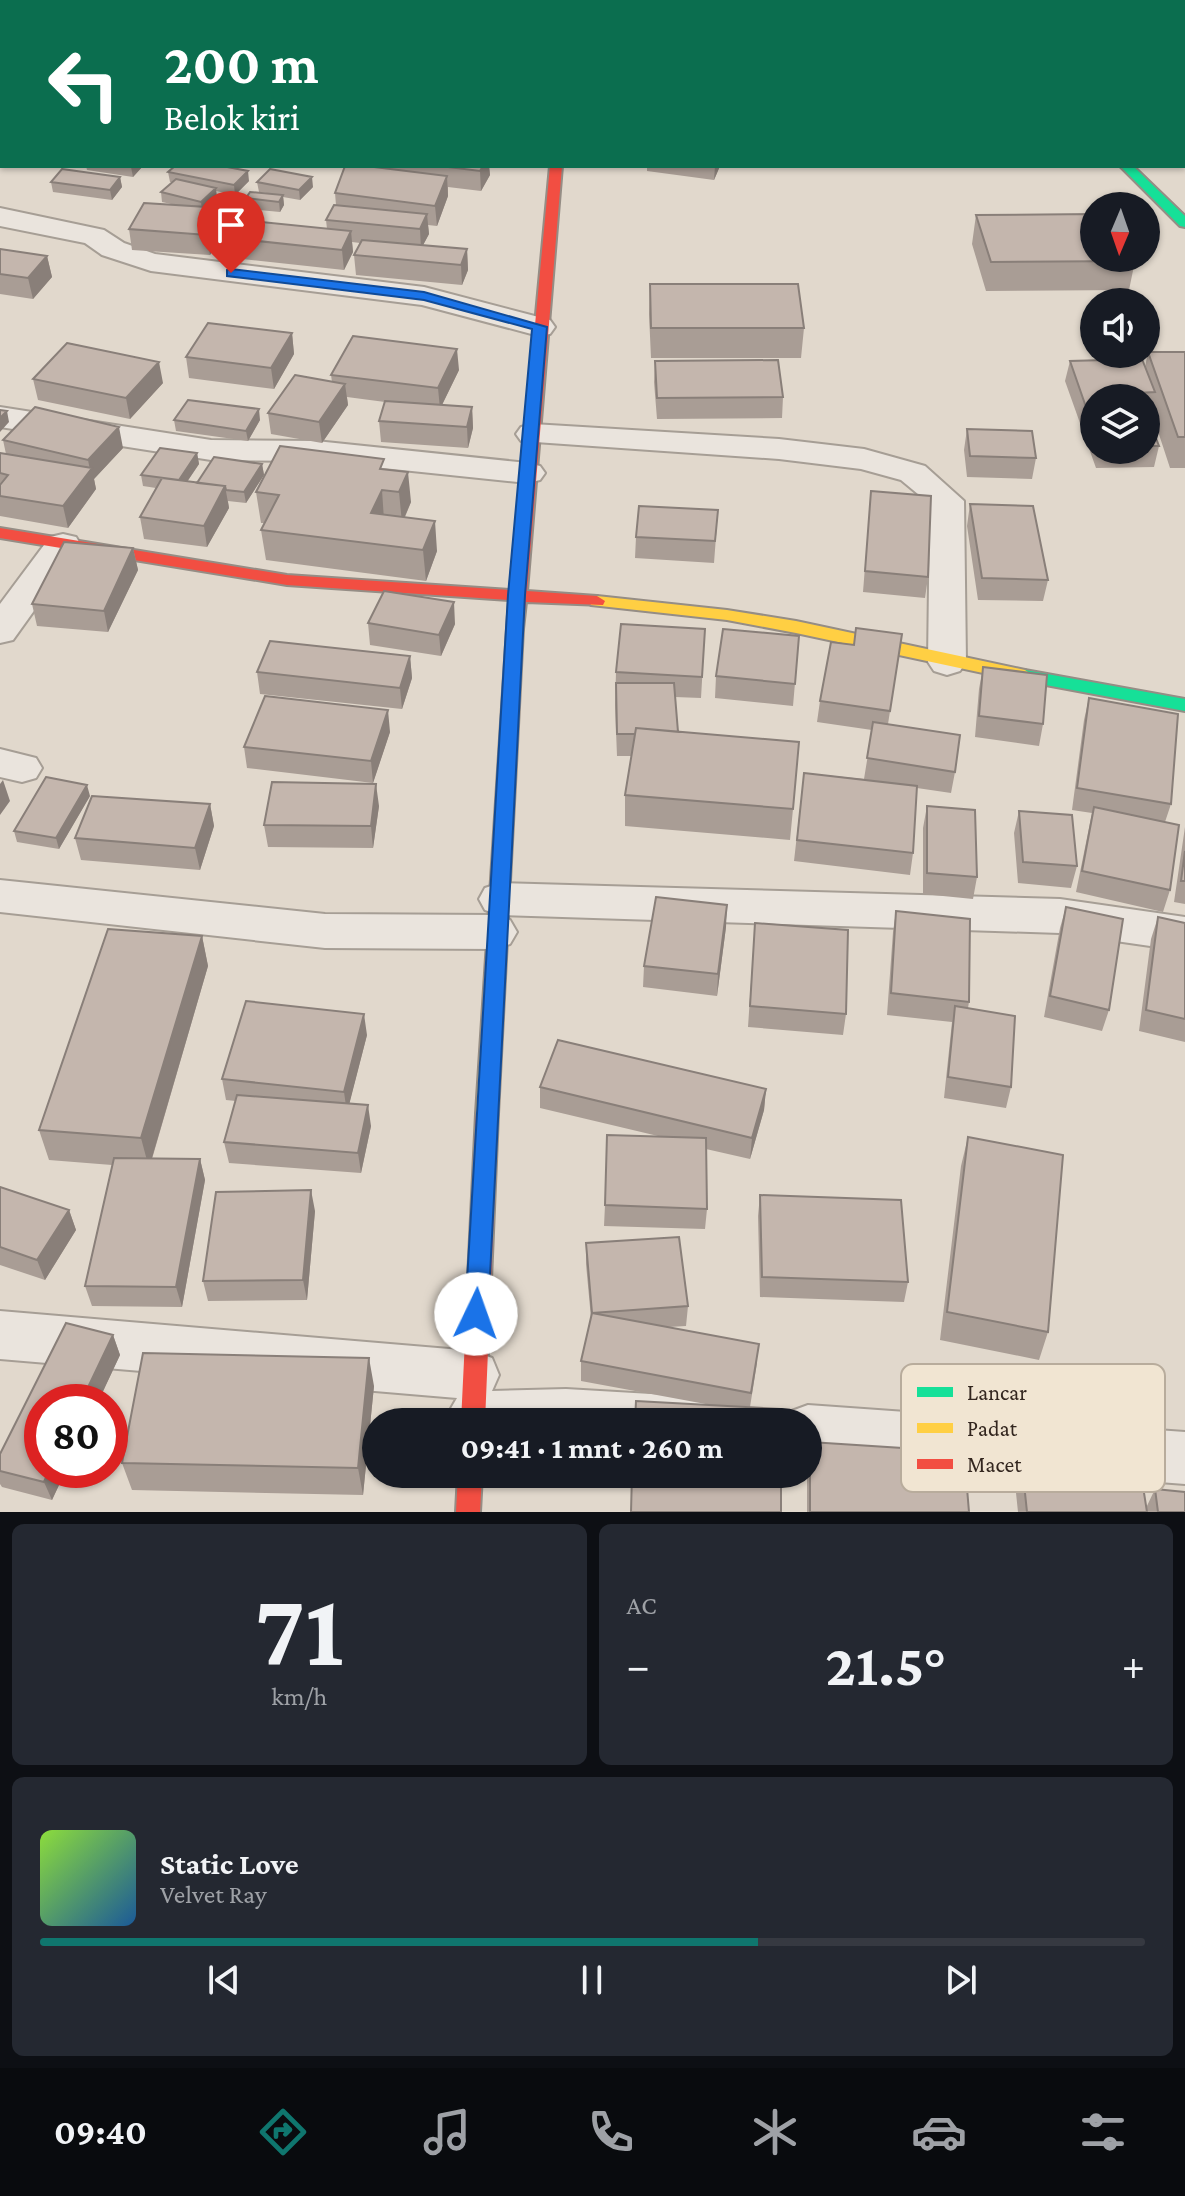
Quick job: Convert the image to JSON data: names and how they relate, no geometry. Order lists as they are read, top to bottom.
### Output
{
  "legend": ["Lancar", "Padat", "Macet"],
  "north": "bottom",
  "page": {
    "turn": ["200 m", "Belok kiri"],
    "limit": "80",
    "trip": "09:41 · 1 mnt · 260 m",
    "tile": [
      ["71", "km/h"],
      "AC"
    ],
    "heat": ["−", "21.5°", "+"],
    "song": ["Static Love", "Velvet Ray"],
    "tabs": "09:40"
  }
}
